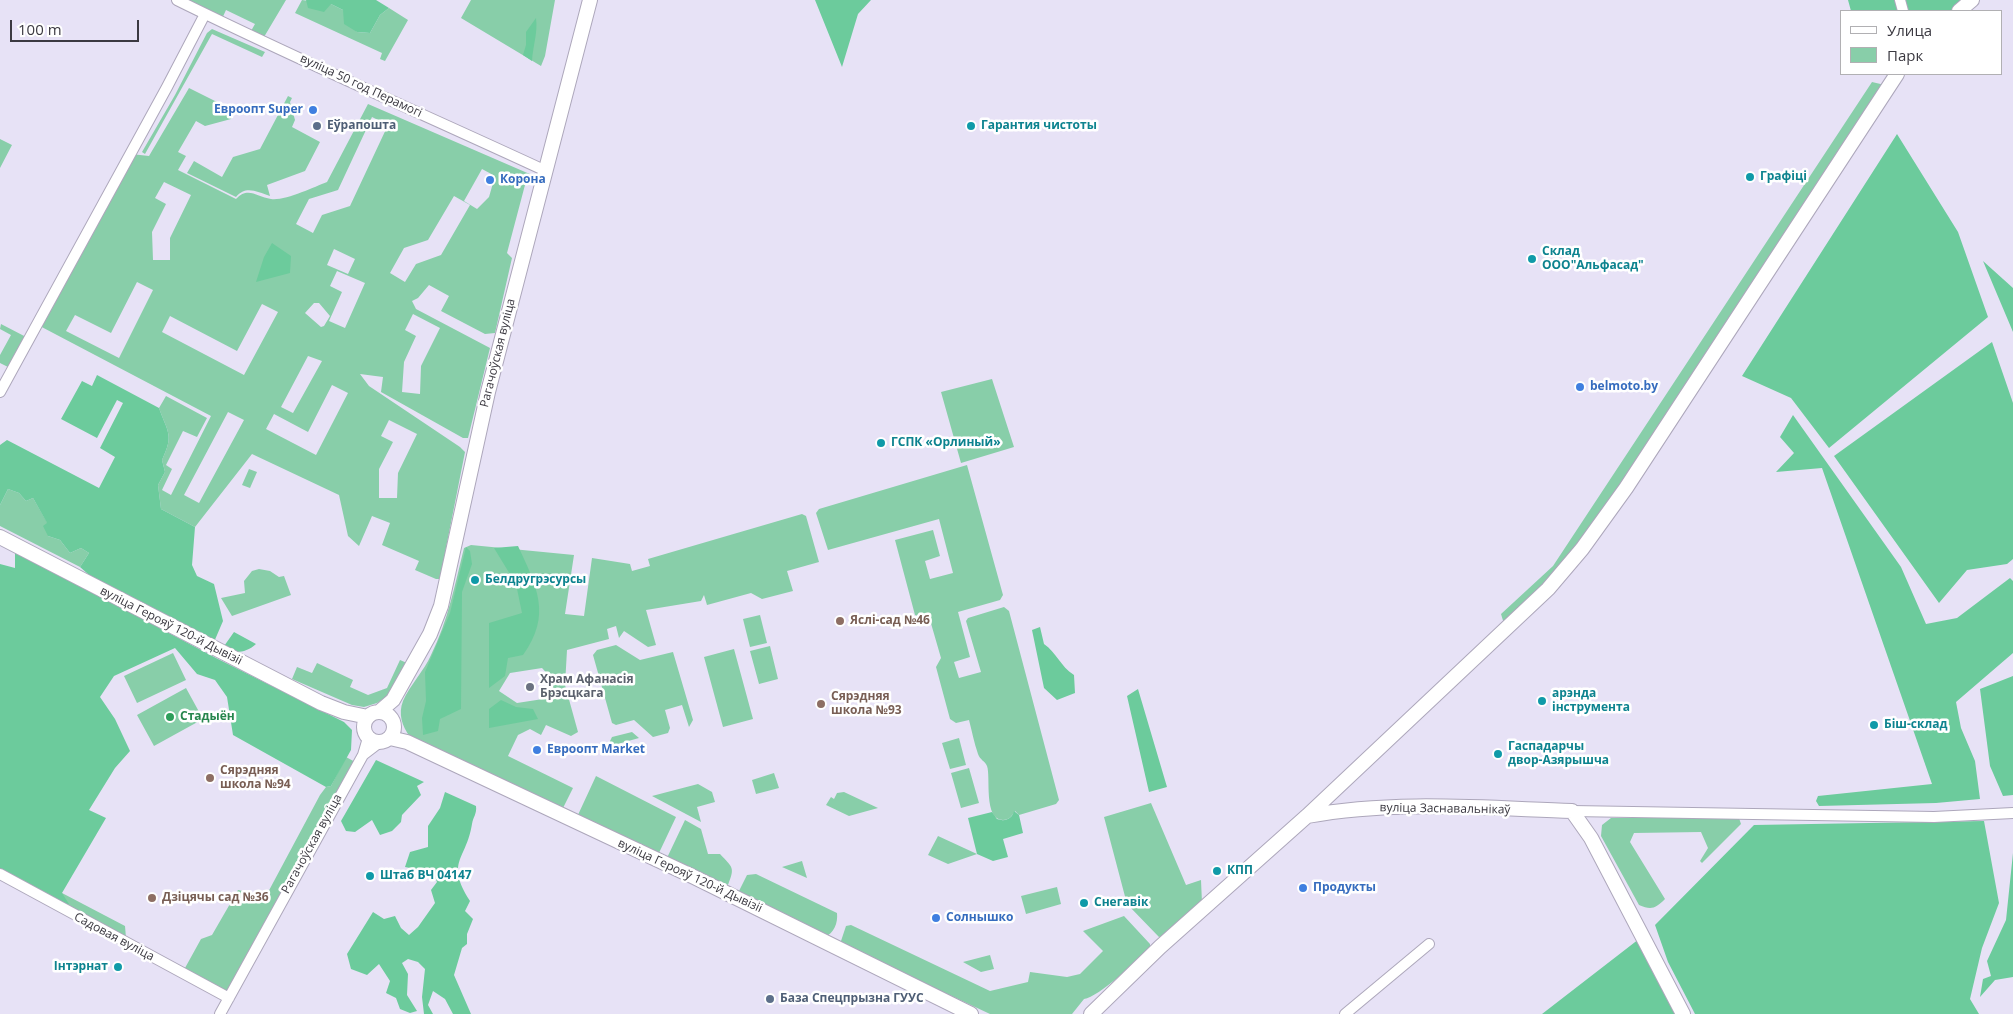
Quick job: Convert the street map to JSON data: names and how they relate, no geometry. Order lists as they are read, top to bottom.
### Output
{
  "streets": {
    "street": [
      "вуліца 50 год Перамогі",
      "Рагачоўская вуліца",
      "вуліца Герояў 120-й Дывізіі",
      "вуліца Заснавальнікаў",
      "Садовая вуліца"
    ]
  },
  "crossings": [
    ["вуліца 50 год Перамогі", "Рагачоўская вуліца"],
    ["Рагачоўская вуліца", "вуліца Герояў 120-й Дывізіі"],
    ["Рагачоўская вуліца", "Садовая вуліца"]
  ],
  "places": [
    "Евроопт Super",
    "Еўрапошта",
    "Гарантия чистоты",
    "Графіці",
    "Корона",
    "Склад ООО\"Альфасад\"",
    "belmoto.by",
    "ГСПК «Орлиный»",
    "Белдругрэсурсы",
    "Яслі-сад №46",
    "Храм Афанасія Брэсцкага",
    "арэнда інструмента",
    "Сярэдняя школа №93",
    "Стадыён",
    "Біш-склад",
    "Евроопт Market",
    "Гаспадарчы двор-Азярышча",
    "Сярэдняя школа №94",
    "КПП",
    "Штаб ВЧ 04147",
    "Продукты",
    "Дзіцячы сад №36",
    "Снегавік",
    "Солнышко",
    "Інтэрнат",
    "База Спецпрызна ГУУС"
  ],
  "legend": ["Улица", "Парк"],
  "scale_bar": "100 m"
}
